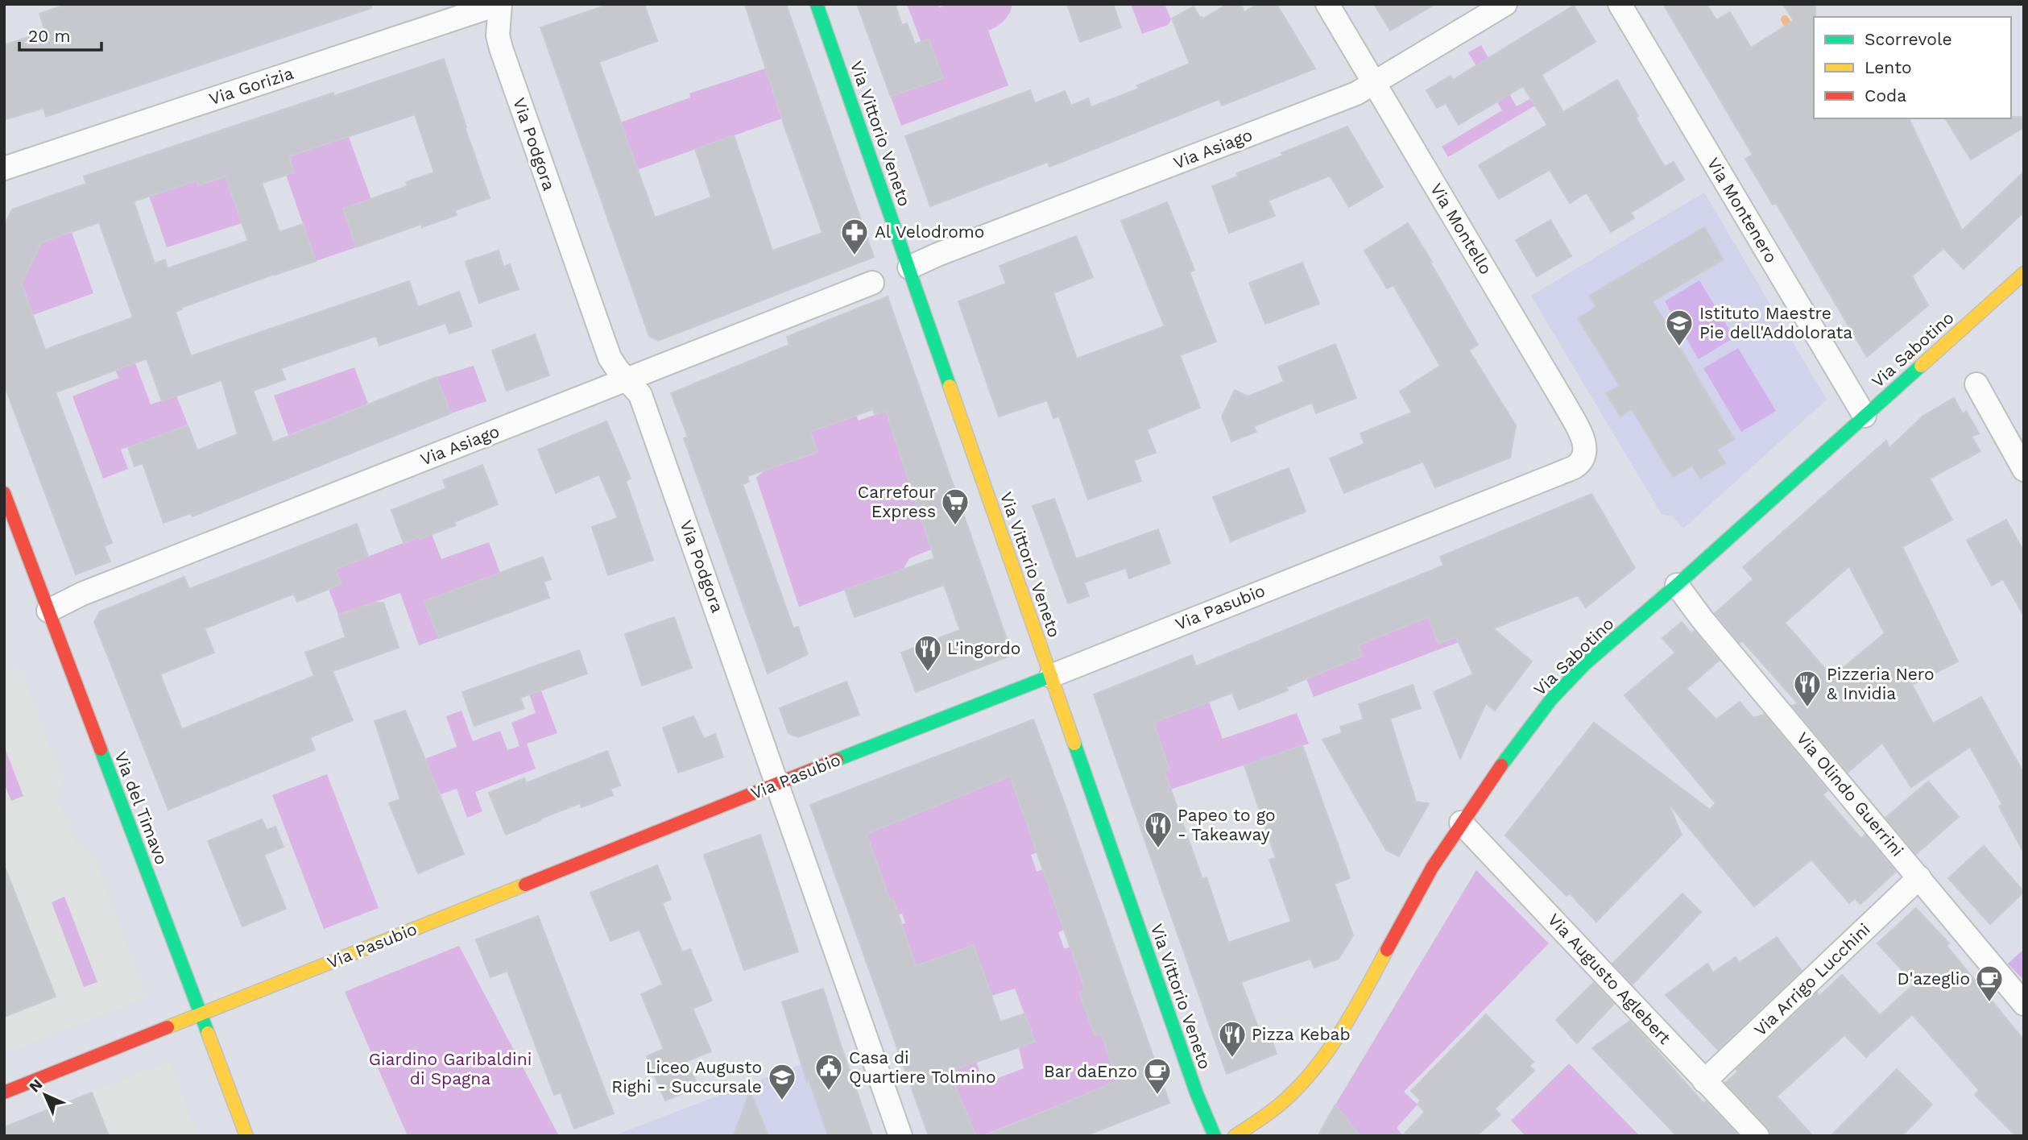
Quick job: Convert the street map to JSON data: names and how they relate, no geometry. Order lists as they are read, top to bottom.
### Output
{
  "streets": {
    "street": [
      "Via Gorizia",
      "Via Vittorio Veneto",
      "Via Podgora",
      "Via Asiago",
      "Via Montenero",
      "Via Montello",
      "Via Sabotino",
      "Via Pasubio",
      "Via Olindo Guerrini",
      "Via del Timavo",
      "Via Augusto Aglebert",
      "Via Arrigo Lucchini"
    ]
  },
  "crossings": [
    ["Via Gorizia", "Via Podgora"],
    ["Via Vittorio Veneto", "Via Asiago"],
    ["Via Vittorio Veneto", "Via Pasubio"],
    ["Via Podgora", "Via Asiago"],
    ["Via Podgora", "Via Pasubio"],
    ["Via Asiago", "Via Montello"],
    ["Via Asiago", "Via del Timavo"],
    ["Via Montenero", "Via Sabotino"],
    ["Via Montello", "Via Pasubio"],
    ["Via Sabotino", "Via Olindo Guerrini"],
    ["Via Sabotino", "Via Augusto Aglebert"],
    ["Via Pasubio", "Via del Timavo"],
    ["Via Olindo Guerrini", "Via Arrigo Lucchini"],
    ["Via Augusto Aglebert", "Via Arrigo Lucchini"]
  ],
  "parks": ["Giardino Garibaldini di Spagna"],
  "places": {
    "pharmacy": ["Al Velodromo"],
    "school or university": ["Istituto Maestre Pie dell'Addolorata", "Liceo Augusto Righi - Succursale"],
    "supermarket": ["Carrefour Express"],
    "restaurant": [
      "L'ingordo",
      "Pizzeria Nero & Invidia",
      "Papeo to go - Takeaway",
      "Pizza Kebab"
    ],
    "cafe": ["D'azeglio", "Bar daEnzo"],
    "public building": ["Casa di Quartiere Tolmino"]
  },
  "legend": ["Scorrevole", "Lento", "Coda"],
  "scale_bar": "20 m",
  "north": "top left"
}
